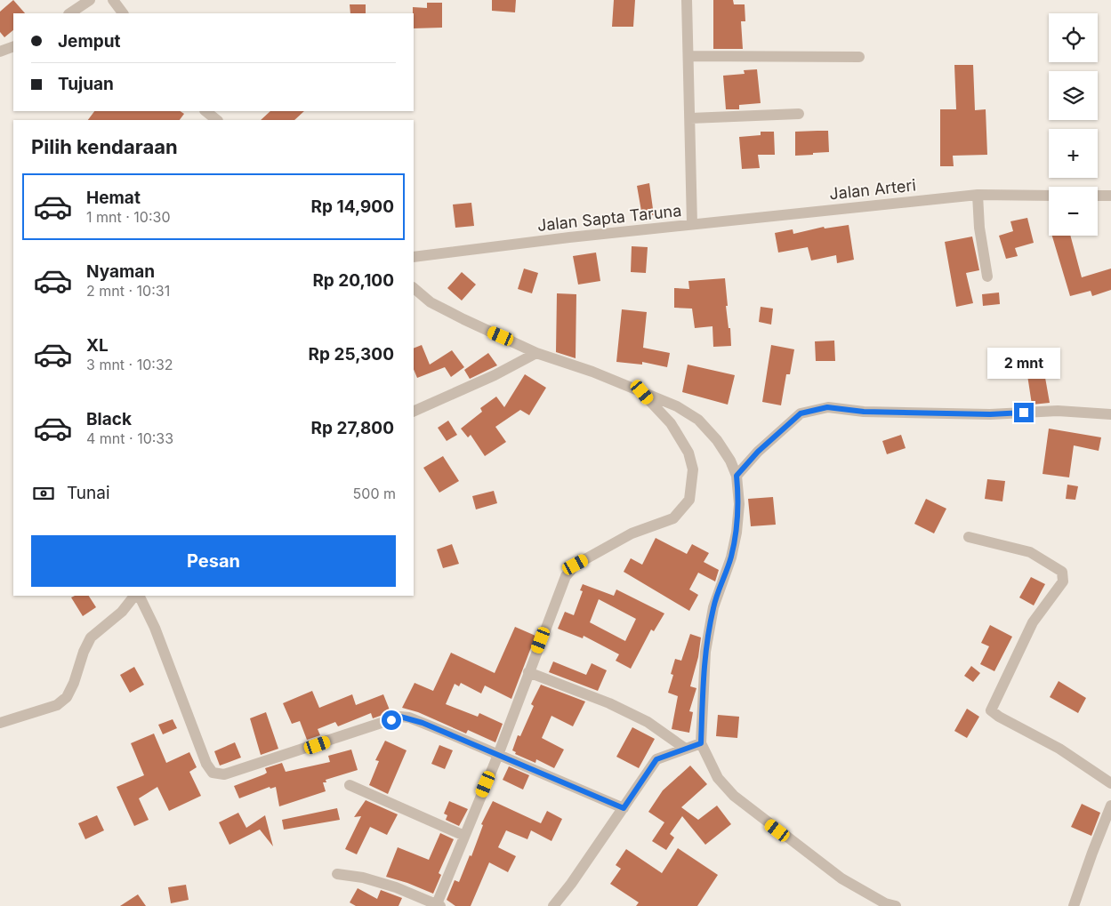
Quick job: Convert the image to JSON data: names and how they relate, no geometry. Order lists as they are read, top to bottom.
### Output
{
  "streets": {
    "street": ["Jalan Arteri", "Jalan Sapta Taruna"]
  },
  "crossings": [
    ["Jalan Arteri", "Jalan Sapta Taruna"]
  ],
  "page": {
    "map_buttons": ["+", "−"],
    "banner": ["Jemput", "Tujuan"],
    "heading": "Pilih kendaraan",
    "list": [
      {
        "name": "Hemat",
        "note": "1 mnt · 10:30",
        "value": "Rp 14,900"
      },
      {
        "name": "Nyaman",
        "note": "2 mnt · 10:31",
        "value": "Rp 20,100"
      },
      {
        "name": "XL",
        "note": "3 mnt · 10:32",
        "value": "Rp 25,300"
      },
      {
        "name": "Black",
        "note": "4 mnt · 10:33",
        "value": "Rp 27,800"
      }
    ],
    "bubble": "2 mnt",
    "pay": ["Tunai", "500 m"],
    "buttons": "Pesan"
  }
}
